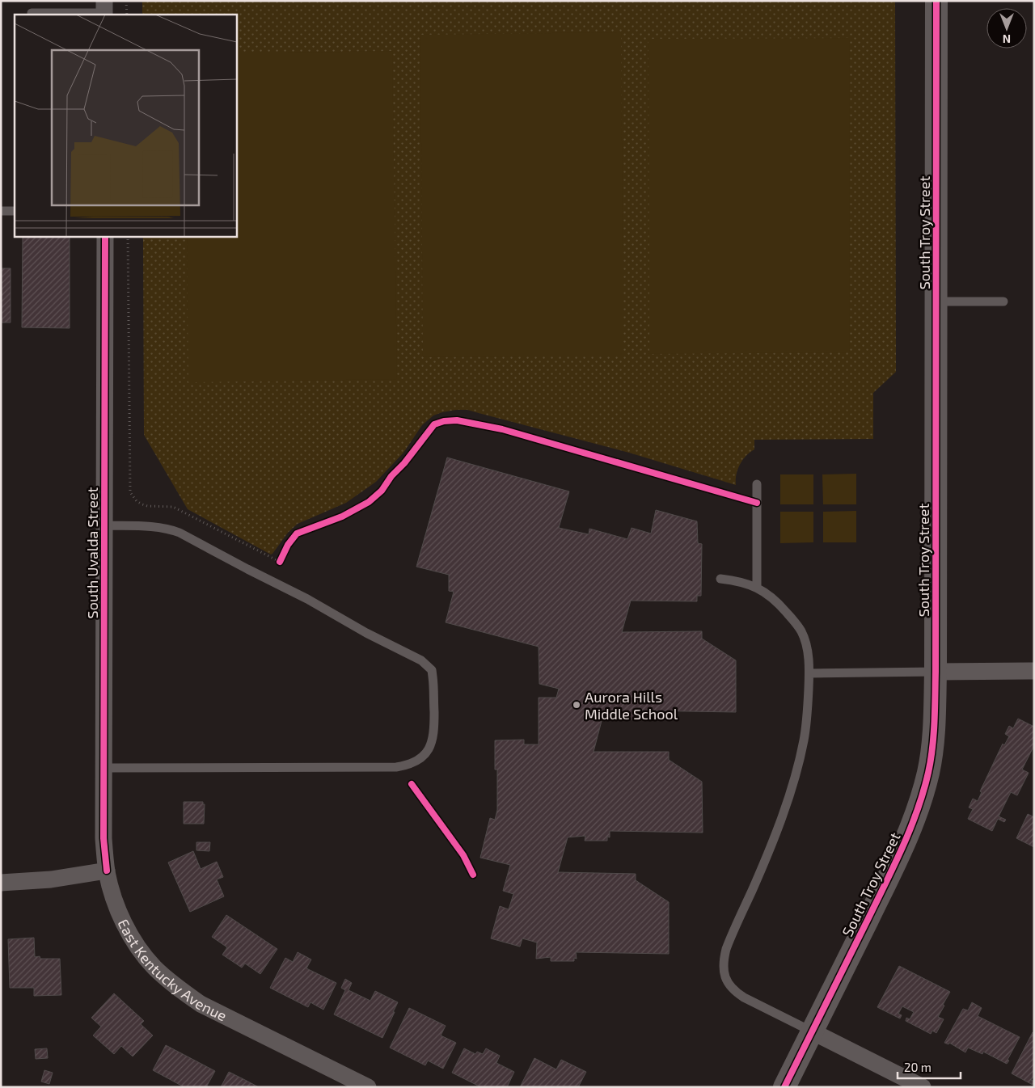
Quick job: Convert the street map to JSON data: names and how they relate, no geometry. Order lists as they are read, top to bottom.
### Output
{
  "streets": {
    "street": ["South Troy Street", "South Uvalda Street", "East Kentucky Avenue"]
  },
  "crossings": [
    ["South Uvalda Street", "East Kentucky Avenue"]
  ],
  "places": ["Aurora Hills Middle School"],
  "scale_bar": "20 m",
  "north": "bottom"
}
